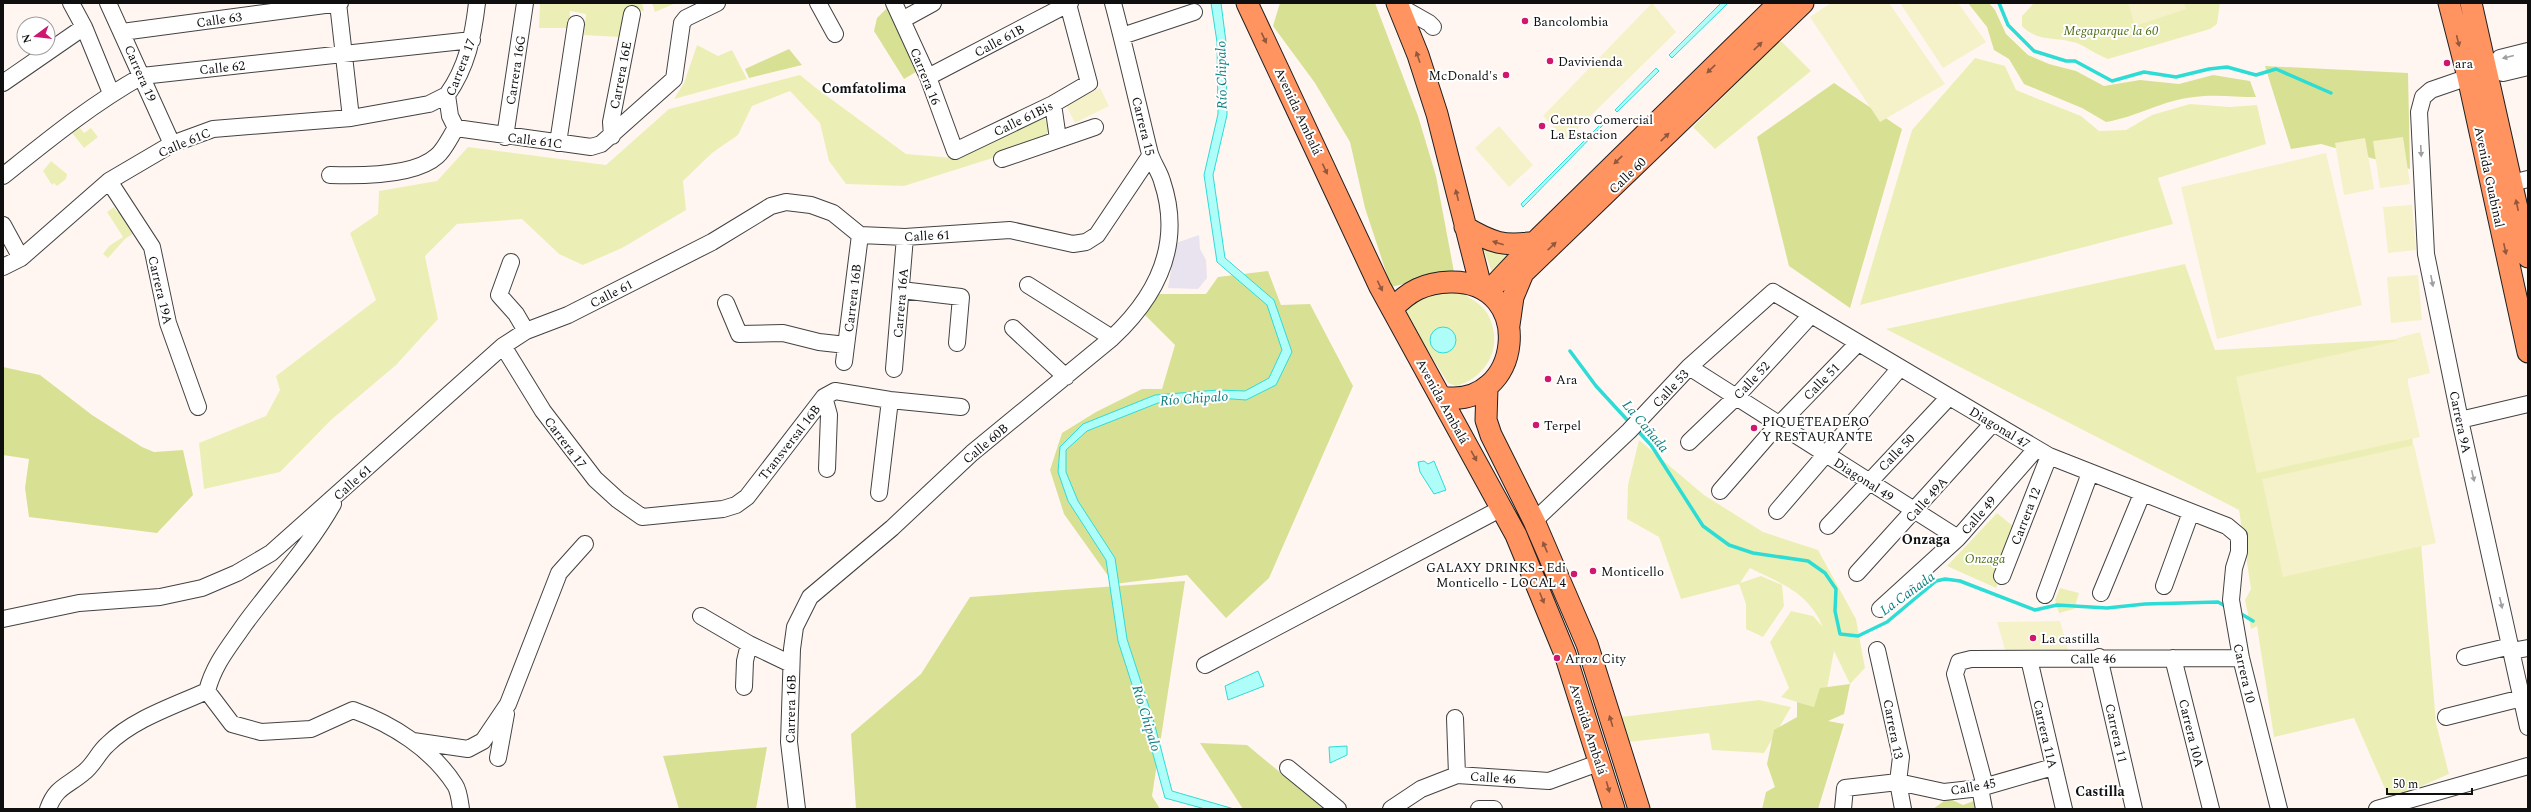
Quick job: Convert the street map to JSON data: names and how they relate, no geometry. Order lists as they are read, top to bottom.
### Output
{
  "streets": {
    "main road": ["Avenida Ambalá", "Calle 60", "Avenida Guabinal"],
    "street": [
      "Calle 63",
      "Calle 61B",
      "Calle 62",
      "Carrera 17",
      "Carrera 16G",
      "Carrera 19",
      "Carrera 16E",
      "Carrera 16",
      "Calle 61Bis",
      "Carrera 15",
      "Calle 61C",
      "Calle 61",
      "Carrera 19A",
      "Carrera 16B",
      "Carrera 16A",
      "Calle 52",
      "Calle 51",
      "Calle 53",
      "Carrera 9A",
      "Diagonal 47",
      "Transversal 16B",
      "Calle 60B",
      "Calle 50",
      "Diagonal 49",
      "Calle 49A",
      "Calle 49",
      "Carrera 12",
      "Calle 46",
      "Carrera 10",
      "Carrera 13",
      "Carrera 11",
      "Carrera 10A",
      "Carrera 11A",
      "Calle 45"
    ]
  },
  "crossings": [
    ["Calle 63", "Carrera 19"],
    ["Calle 61B", "Carrera 16"],
    ["Calle 61B", "Calle 61Bis"],
    ["Calle 62", "Carrera 17"],
    ["Calle 62", "Carrera 19"],
    ["Carrera 17", "Calle 61C"],
    ["Carrera 17", "Calle 61"],
    ["Carrera 17", "Transversal 16B"],
    ["Carrera 16G", "Calle 61C"],
    ["Carrera 19", "Calle 61C"],
    ["Carrera 16E", "Calle 61C"],
    ["Carrera 16", "Calle 61Bis"],
    ["Avenida Ambalá", "Calle 60"],
    ["Avenida Ambalá", "Calle 53"],
    ["Avenida Ambalá", "Calle 46"],
    ["Carrera 15", "Calle 61"],
    ["Carrera 15", "Calle 60B"],
    ["Calle 61C", "Carrera 19A"],
    ["Avenida Guabinal", "Carrera 9A"],
    ["Calle 61", "Carrera 16B"],
    ["Calle 61", "Carrera 16A"],
    ["Carrera 16B", "Calle 60B"],
    ["Calle 52", "Diagonal 47"],
    ["Calle 52", "Diagonal 49"],
    ["Calle 51", "Diagonal 47"],
    ["Calle 51", "Diagonal 49"],
    ["Calle 53", "Diagonal 47"],
    ["Calle 53", "Diagonal 49"],
    ["Diagonal 47", "Calle 50"],
    ["Diagonal 47", "Calle 49A"],
    ["Diagonal 47", "Calle 49"],
    ["Diagonal 47", "Carrera 12"],
    ["Diagonal 47", "Carrera 10"],
    ["Calle 50", "Diagonal 49"],
    ["Diagonal 49", "Calle 49A"],
    ["Diagonal 49", "Calle 49"],
    ["Calle 49", "Carrera 12"],
    ["Calle 46", "Carrera 10"],
    ["Calle 46", "Carrera 11"],
    ["Calle 46", "Carrera 10A"],
    ["Calle 46", "Carrera 11A"],
    ["Calle 46", "Calle 45"],
    ["Carrera 13", "Calle 45"],
    ["Carrera 11A", "Calle 45"]
  ],
  "one_way": ["Carrera 9A"],
  "districts": ["Comfatolima", "Onzaga", "Castilla"],
  "water": ["Río Chipalo", "La Cañada"],
  "parks": ["Megaparque la 60", "Onzaga"],
  "places": [
    "Bancolombia",
    "Davivienda",
    "ara",
    "McDonald's",
    "Centro Comercial La Estacion",
    "Ara",
    "Terpel",
    "PIQUETEADERO Y RESTAURANTE",
    "Monticello",
    "GALAXY DRINKS - Edi Monticello - LOCAL 4",
    "La castilla",
    "Arroz City"
  ],
  "scale_bar": "50 m",
  "north": "left"
}
